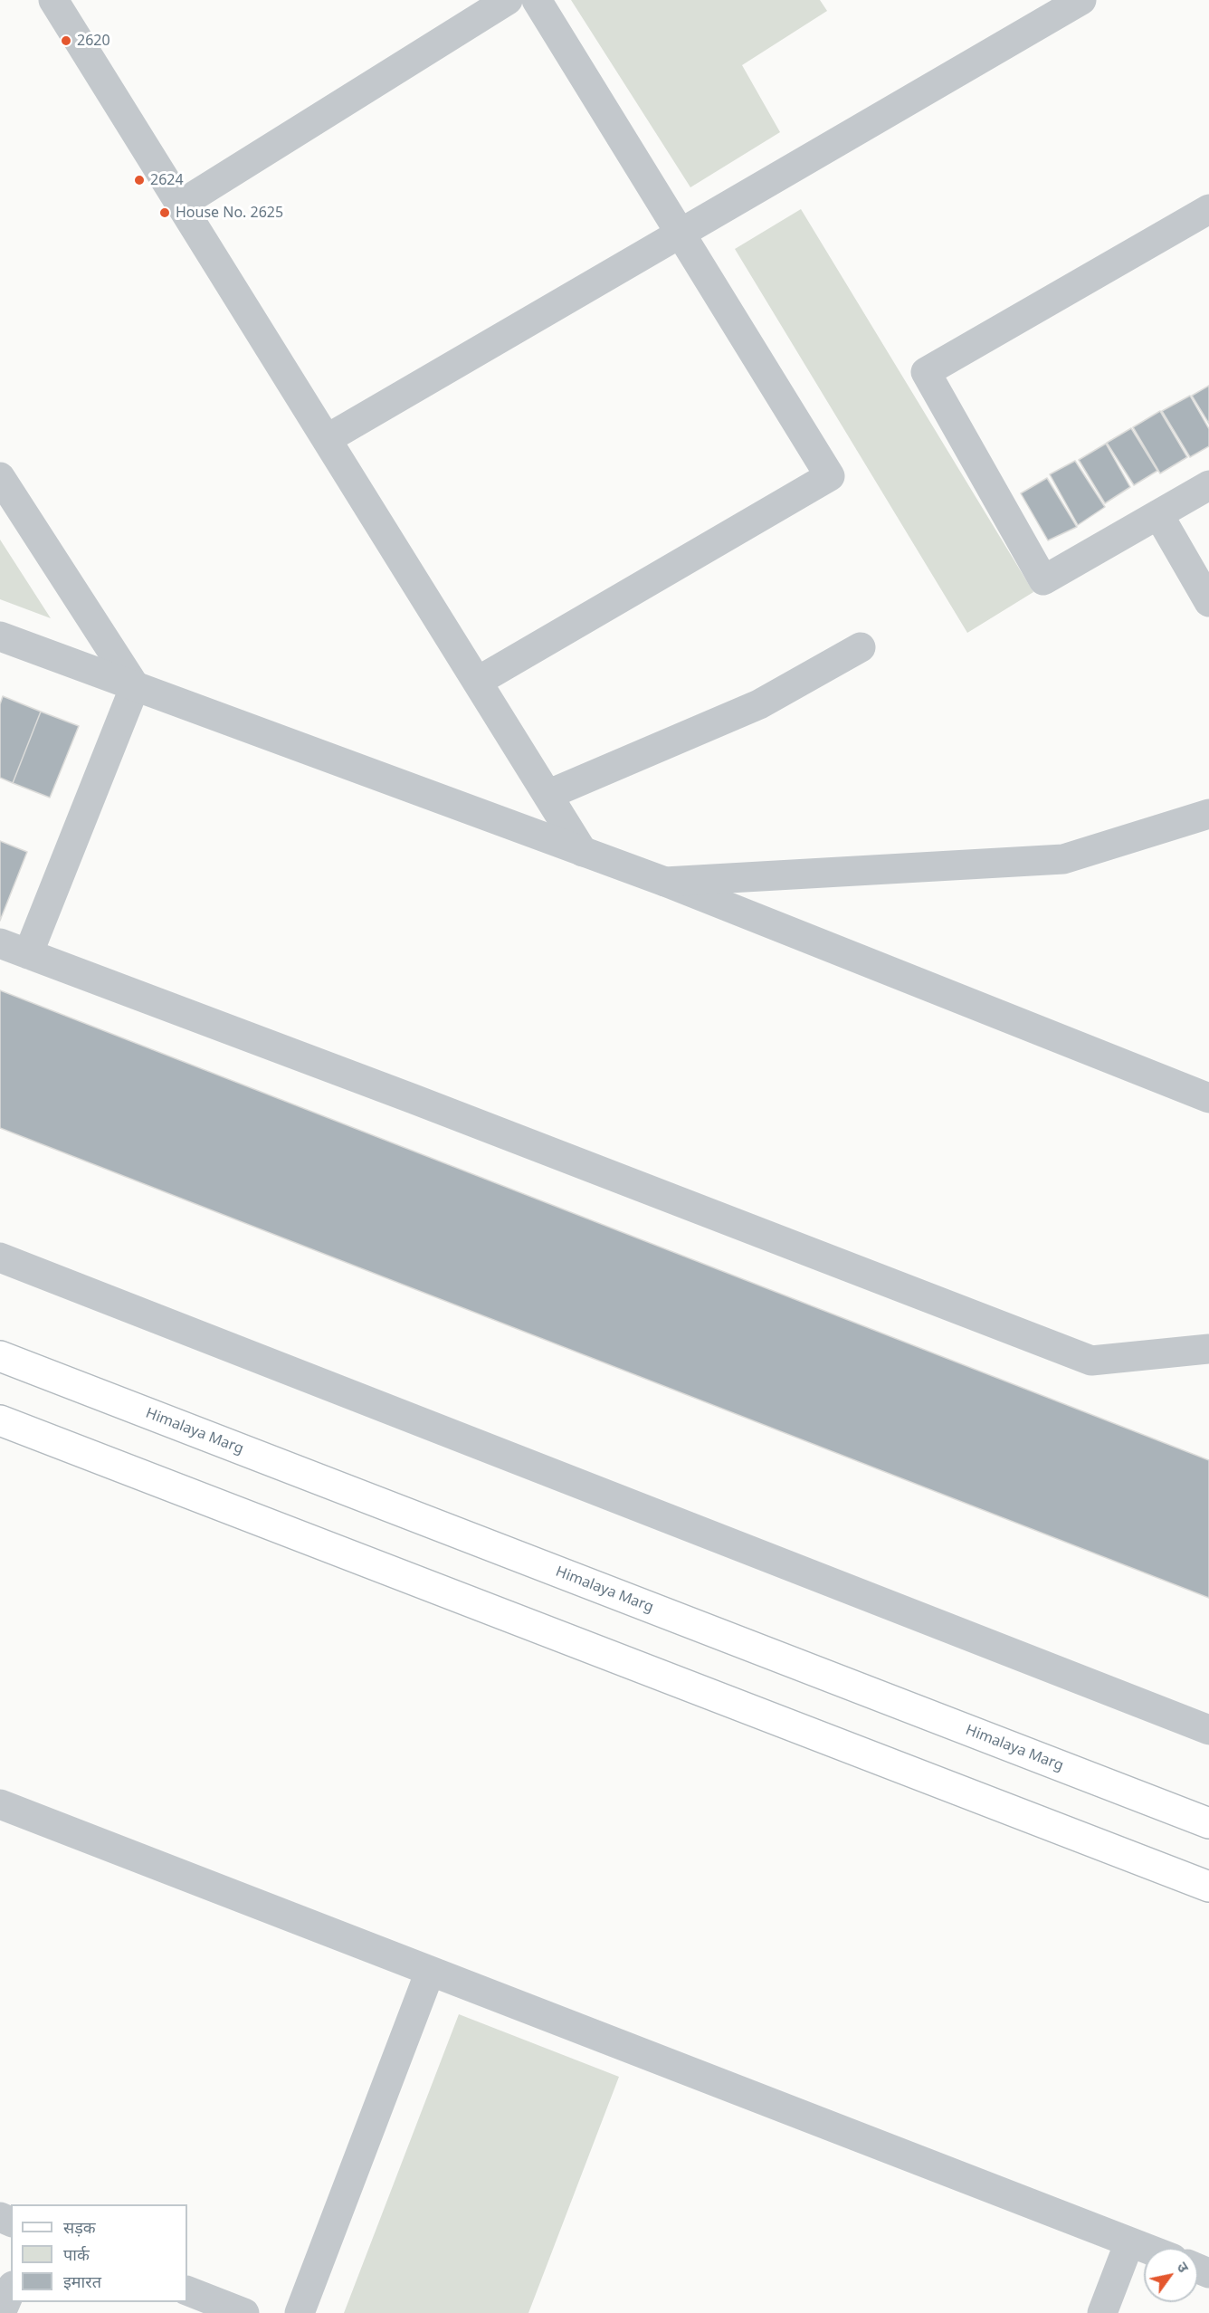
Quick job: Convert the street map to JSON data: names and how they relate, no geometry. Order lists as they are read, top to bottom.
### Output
{
  "streets": {
    "main road": ["Himalaya Marg"]
  },
  "places": ["2620", "2624", "House No. 2625"],
  "legend": ["सड़क", "पार्क", "इमारत"],
  "north": "top right"
}
